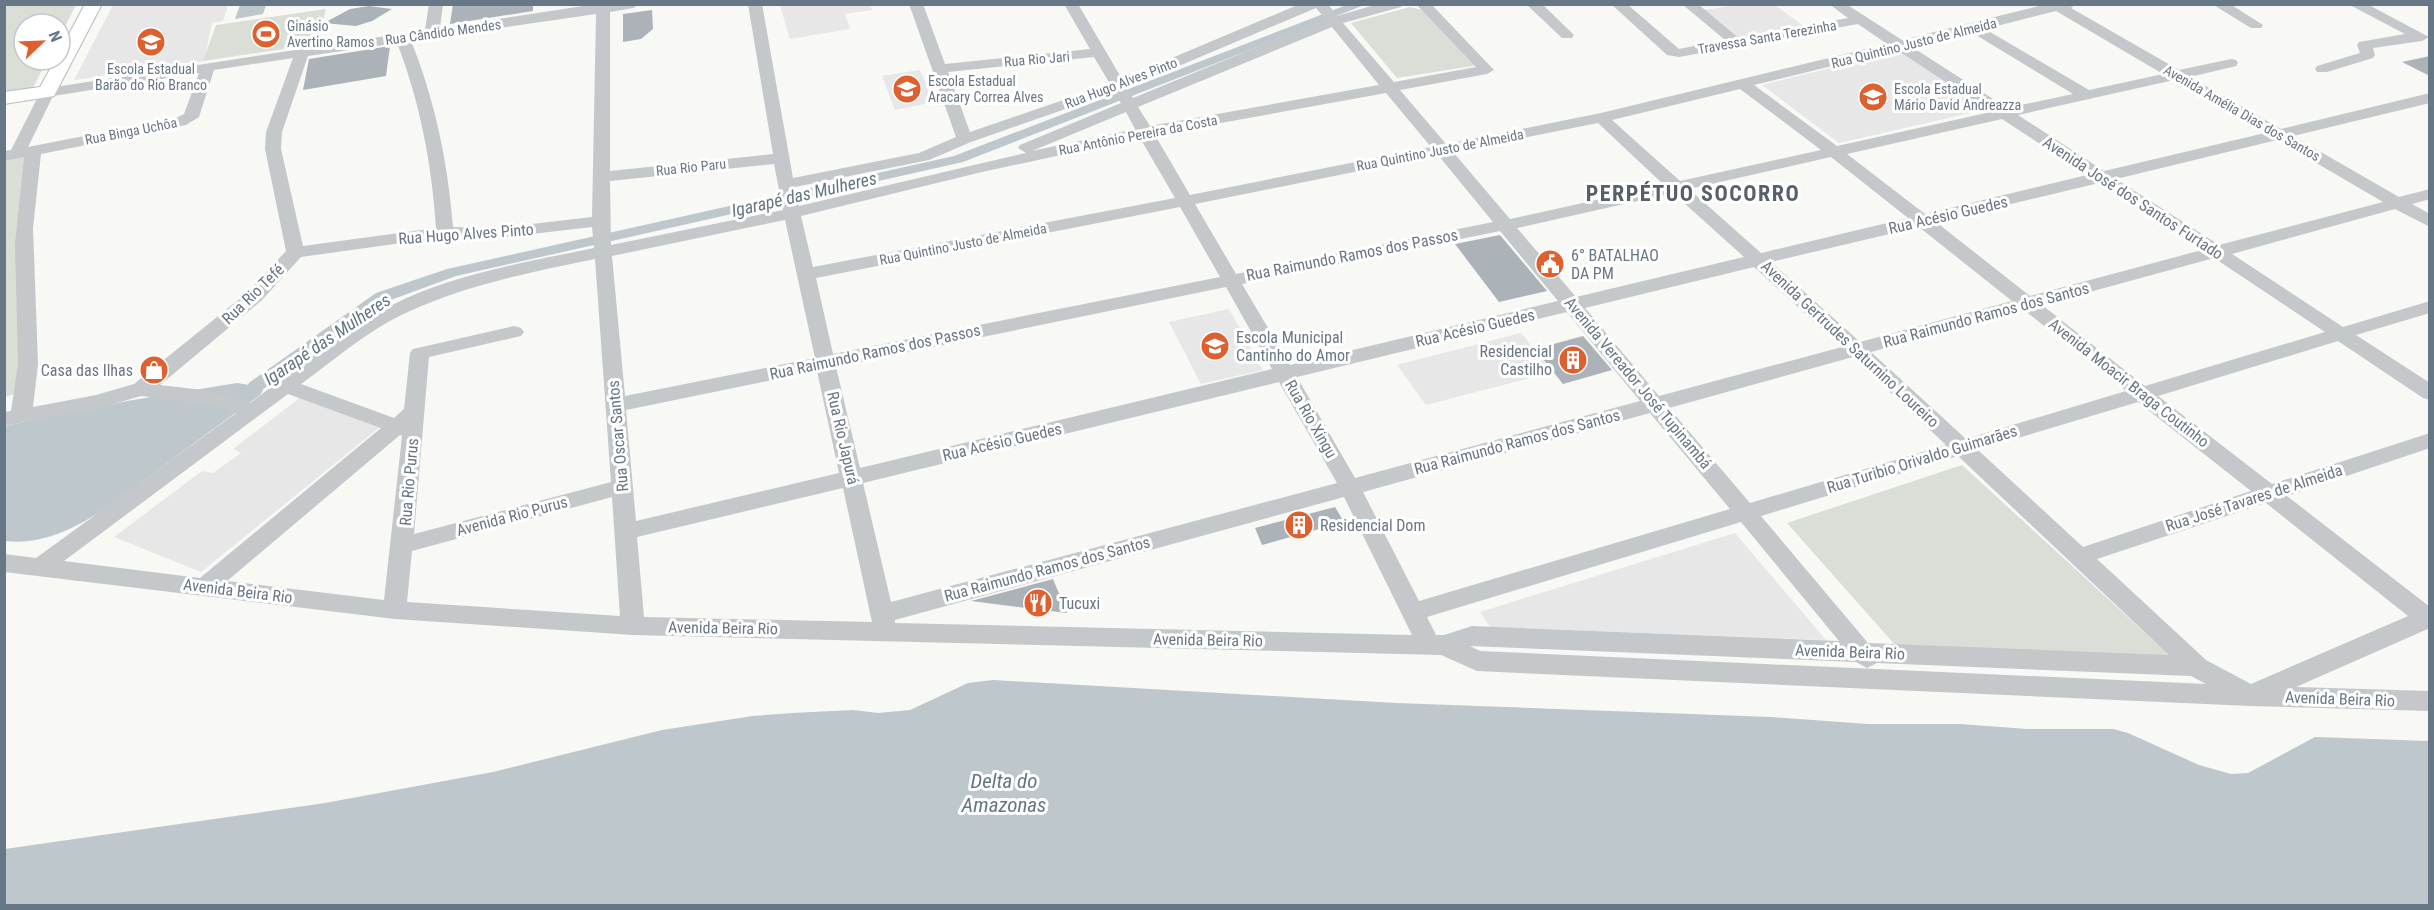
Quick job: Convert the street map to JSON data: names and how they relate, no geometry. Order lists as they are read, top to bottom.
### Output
{
  "streets": {
    "main road": ["Rua Cândido Mendes"],
    "street": [
      "Travessa Santa Terezinha",
      "Rua Quintino Justo de Almeida",
      "Rua Rio Jari",
      "Rua Hugo Alves Pinto",
      "Avenida Amélia Dias dos Santos",
      "Rua Binga Uchôa",
      "Rua Antônio Pereira da Costa",
      "Rua Rio Paru",
      "Avenida José dos Santos Furtado",
      "Rua Acésio Guedes",
      "Rua Raimundo Ramos dos Passos",
      "Rua Rio Tefé",
      "Rua Raimundo Ramos dos Santos",
      "Avenida Gertrudes Saturnino Loureiro",
      "Avenida Vereador José Tupinambá",
      "Avenida Moacir Braga Coutinho",
      "Rua Rio Xingu",
      "Rua Oscar Santos",
      "Rua Rio Japurá",
      "Rua Turibio Orivaldo Guimarães",
      "Rua Rio Purus",
      "Rua José Tavares de Almeida",
      "Avenida Rio Purus",
      "Avenida Beira Rio"
    ]
  },
  "crossings": [
    ["Rua Cândido Mendes", "Rua Binga Uchôa"],
    ["Rua Cândido Mendes", "Rua Rio Tefé"],
    ["Rua Cândido Mendes", "Rua Oscar Santos"],
    ["Travessa Santa Terezinha", "Avenida José dos Santos Furtado"],
    ["Rua Quintino Justo de Almeida", "Avenida Amélia Dias dos Santos"],
    ["Rua Quintino Justo de Almeida", "Avenida José dos Santos Furtado"],
    ["Rua Quintino Justo de Almeida", "Avenida Gertrudes Saturnino Loureiro"],
    ["Rua Quintino Justo de Almeida", "Avenida Vereador José Tupinambá"],
    ["Rua Quintino Justo de Almeida", "Avenida Moacir Braga Coutinho"],
    ["Rua Quintino Justo de Almeida", "Rua Rio Xingu"],
    ["Rua Quintino Justo de Almeida", "Rua Rio Japurá"],
    ["Rua Rio Jari", "Rua Rio Xingu"],
    ["Rua Hugo Alves Pinto", "Rua Antônio Pereira da Costa"],
    ["Rua Hugo Alves Pinto", "Rua Rio Tefé"],
    ["Rua Hugo Alves Pinto", "Avenida Vereador José Tupinambá"],
    ["Rua Hugo Alves Pinto", "Rua Rio Xingu"],
    ["Rua Hugo Alves Pinto", "Rua Oscar Santos"],
    ["Rua Hugo Alves Pinto", "Rua Rio Japurá"],
    ["Avenida Amélia Dias dos Santos", "Rua Acésio Guedes"],
    ["Avenida Amélia Dias dos Santos", "Rua Raimundo Ramos dos Passos"],
    ["Avenida Amélia Dias dos Santos", "Rua Raimundo Ramos dos Santos"],
    ["Rua Antônio Pereira da Costa", "Avenida Vereador José Tupinambá"],
    ["Rua Antônio Pereira da Costa", "Rua Rio Xingu"],
    ["Rua Antônio Pereira da Costa", "Rua Rio Japurá"],
    ["Rua Rio Paru", "Rua Oscar Santos"],
    ["Rua Rio Paru", "Rua Rio Japurá"],
    ["Avenida José dos Santos Furtado", "Rua Acésio Guedes"],
    ["Avenida José dos Santos Furtado", "Rua Raimundo Ramos dos Passos"],
    ["Avenida José dos Santos Furtado", "Rua Raimundo Ramos dos Santos"],
    ["Avenida José dos Santos Furtado", "Rua Turibio Orivaldo Guimarães"],
    ["Rua Acésio Guedes", "Avenida Gertrudes Saturnino Loureiro"],
    ["Rua Acésio Guedes", "Avenida Vereador José Tupinambá"],
    ["Rua Acésio Guedes", "Avenida Moacir Braga Coutinho"],
    ["Rua Acésio Guedes", "Rua Rio Xingu"],
    ["Rua Acésio Guedes", "Rua Oscar Santos"],
    ["Rua Acésio Guedes", "Rua Rio Japurá"],
    ["Rua Raimundo Ramos dos Passos", "Avenida Gertrudes Saturnino Loureiro"],
    ["Rua Raimundo Ramos dos Passos", "Avenida Vereador José Tupinambá"],
    ["Rua Raimundo Ramos dos Passos", "Avenida Moacir Braga Coutinho"],
    ["Rua Raimundo Ramos dos Passos", "Rua Rio Xingu"],
    ["Rua Raimundo Ramos dos Passos", "Rua Oscar Santos"],
    ["Rua Raimundo Ramos dos Passos", "Rua Rio Japurá"],
    ["Rua Raimundo Ramos dos Santos", "Avenida Gertrudes Saturnino Loureiro"],
    ["Rua Raimundo Ramos dos Santos", "Avenida Vereador José Tupinambá"],
    ["Rua Raimundo Ramos dos Santos", "Avenida Moacir Braga Coutinho"],
    ["Rua Raimundo Ramos dos Santos", "Rua Rio Xingu"],
    ["Rua Raimundo Ramos dos Santos", "Rua Rio Japurá"],
    ["Rua Raimundo Ramos dos Santos", "Avenida Beira Rio"],
    ["Avenida Gertrudes Saturnino Loureiro", "Rua Turibio Orivaldo Guimarães"],
    ["Avenida Gertrudes Saturnino Loureiro", "Rua José Tavares de Almeida"],
    ["Avenida Gertrudes Saturnino Loureiro", "Avenida Beira Rio"],
    ["Avenida Vereador José Tupinambá", "Rua Turibio Orivaldo Guimarães"],
    ["Avenida Vereador José Tupinambá", "Avenida Beira Rio"],
    ["Avenida Moacir Braga Coutinho", "Rua Turibio Orivaldo Guimarães"],
    ["Avenida Moacir Braga Coutinho", "Rua José Tavares de Almeida"],
    ["Rua Rio Xingu", "Rua Turibio Orivaldo Guimarães"],
    ["Rua Rio Xingu", "Avenida Beira Rio"],
    ["Rua Oscar Santos", "Avenida Rio Purus"],
    ["Rua Oscar Santos", "Avenida Beira Rio"],
    ["Rua Rio Japurá", "Avenida Beira Rio"],
    ["Rua Rio Purus", "Avenida Rio Purus"],
    ["Rua Rio Purus", "Avenida Beira Rio"]
  ],
  "districts": ["PERPÉTUO SOCORRO"],
  "water": ["Igarapé das Mulheres", "Delta do Amazonas"],
  "places": {
    "sports": ["Ginásio Avertino Ramos"],
    "school or university": [
      "Escola Estadual Barão do Rio Branco",
      "Escola Estadual Aracary Correa Alves",
      "Escola Estadual Mário David Andreazza",
      "Escola Municipal Cantinho do Amor"
    ],
    "public building": ["6° BATALHAO DA PM"],
    "building": ["Residencial Castilho", "Residencial Dom"],
    "shop": ["Casa das Ilhas"],
    "restaurant": ["Tucuxi"]
  },
  "north": "top right"
}
